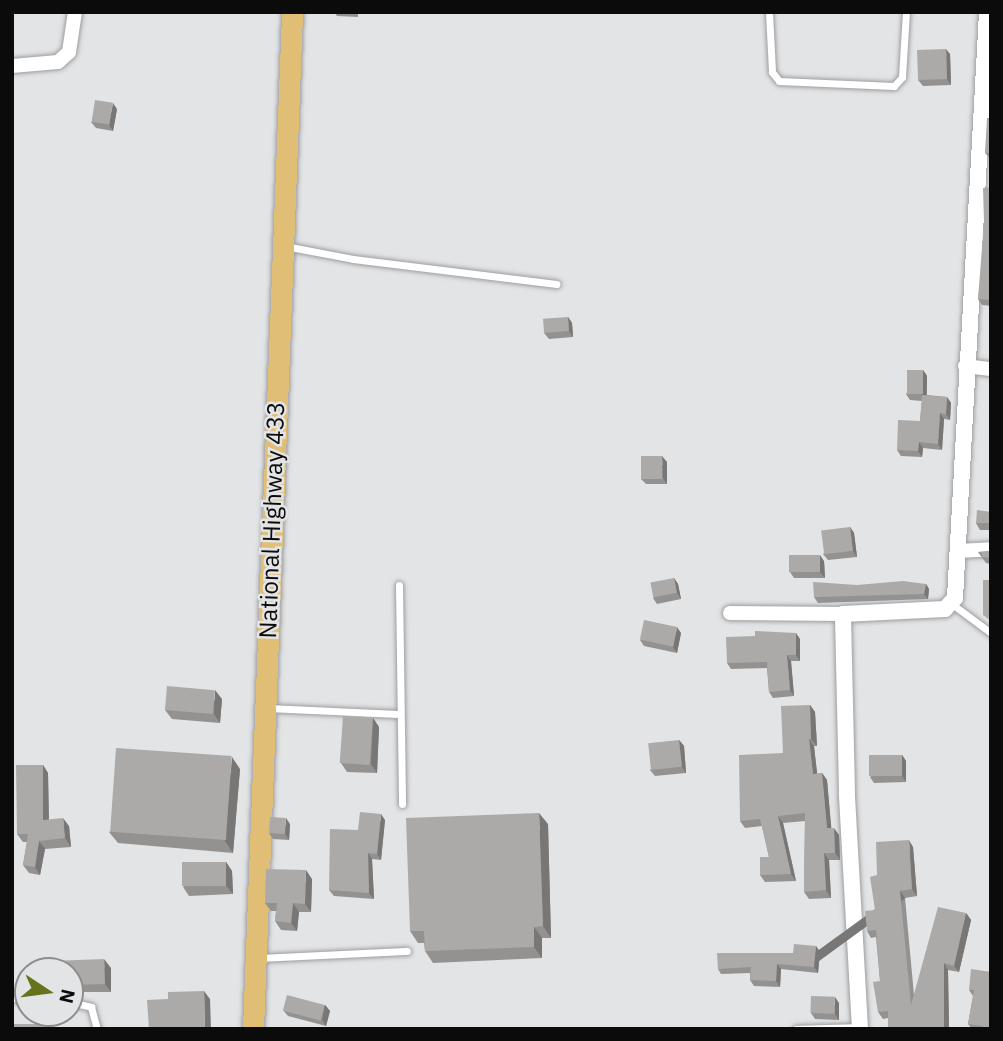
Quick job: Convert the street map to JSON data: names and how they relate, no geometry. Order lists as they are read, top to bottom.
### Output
{
  "streets": {
    "main road": ["National Highway 433"]
  },
  "north": "right"
}
